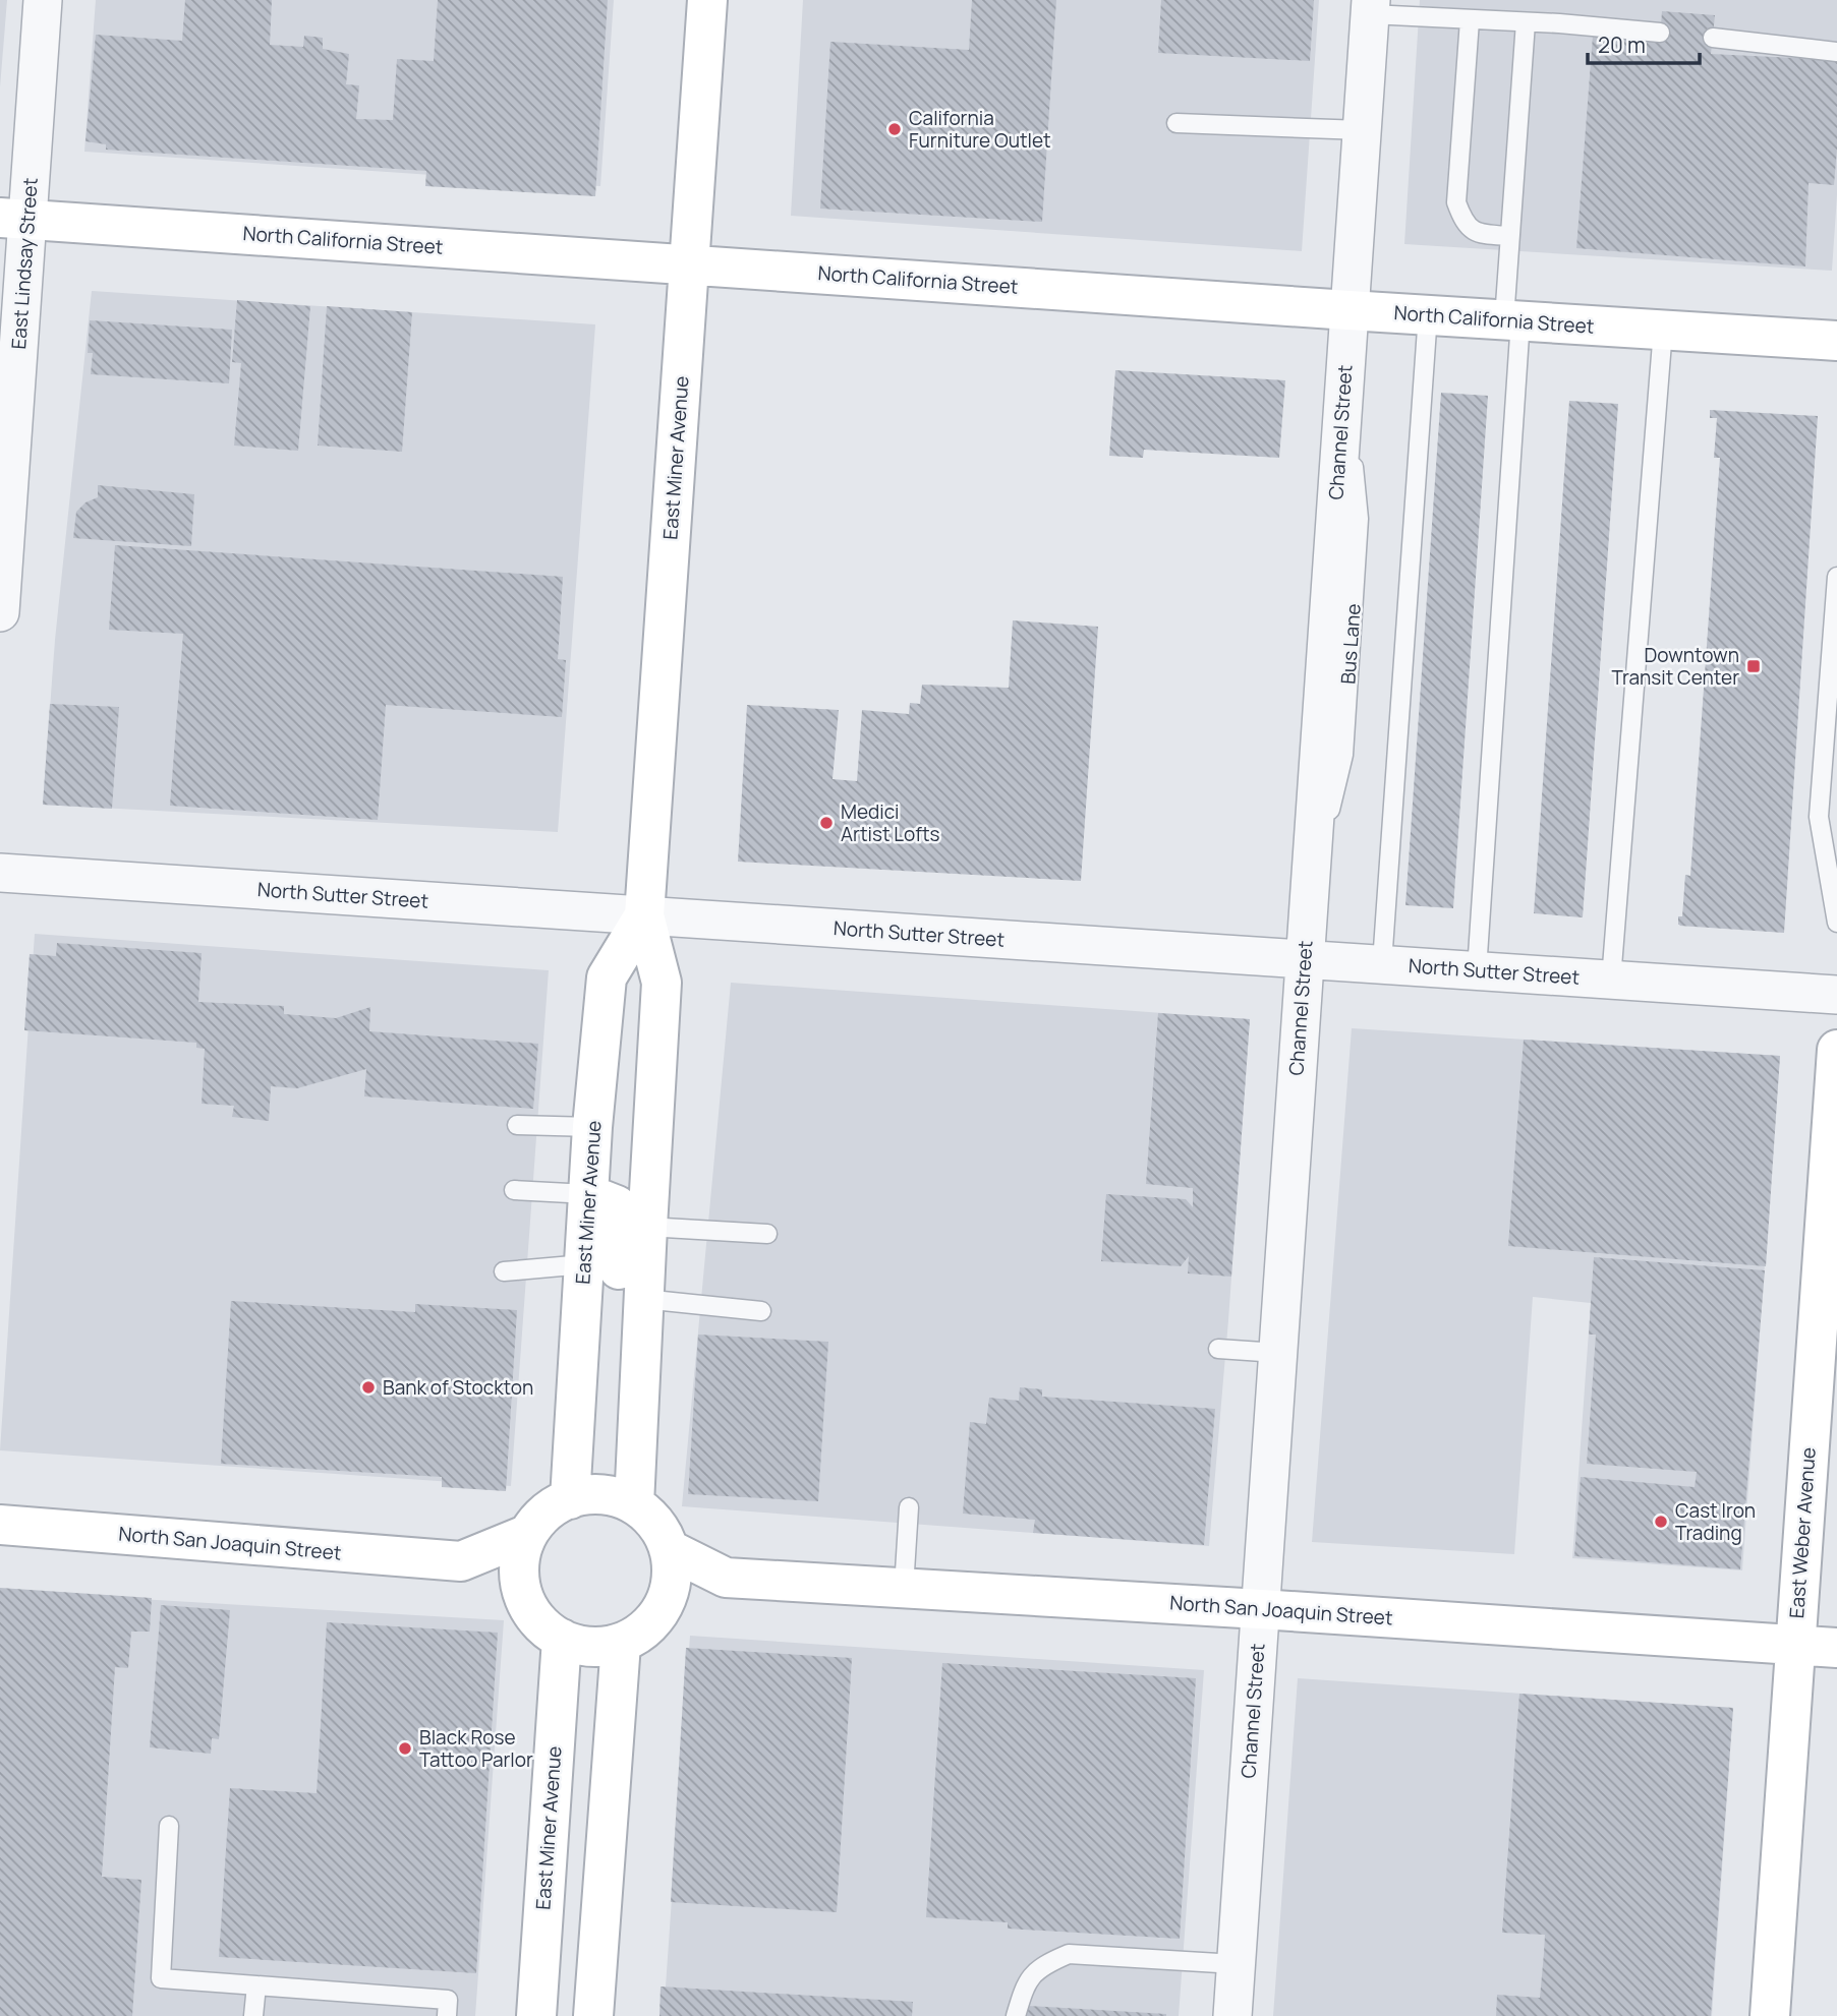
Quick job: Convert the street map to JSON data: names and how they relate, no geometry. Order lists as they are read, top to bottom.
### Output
{
  "streets": {
    "street": [
      "North California Street",
      "East Lindsay Street",
      "Channel Street",
      "East Miner Avenue",
      "North Sutter Street",
      "East Weber Avenue",
      "North San Joaquin Street"
    ]
  },
  "crossings": [
    ["North California Street", "East Lindsay Street"],
    ["North California Street", "Channel Street"],
    ["North California Street", "East Miner Avenue"],
    ["Channel Street", "North Sutter Street"],
    ["Channel Street", "North San Joaquin Street"],
    ["East Miner Avenue", "North Sutter Street"],
    ["East Miner Avenue", "North San Joaquin Street"],
    ["East Weber Avenue", "North San Joaquin Street"]
  ],
  "places": {
    "other": [
      "California Furniture Outlet",
      "Medici Artist Lofts",
      "Bank of Stockton",
      "Cast Iron Trading",
      "Black Rose Tattoo Parlor"
    ],
    "transit": ["Downtown Transit Center"]
  },
  "scale_bar": "20 m"
}
